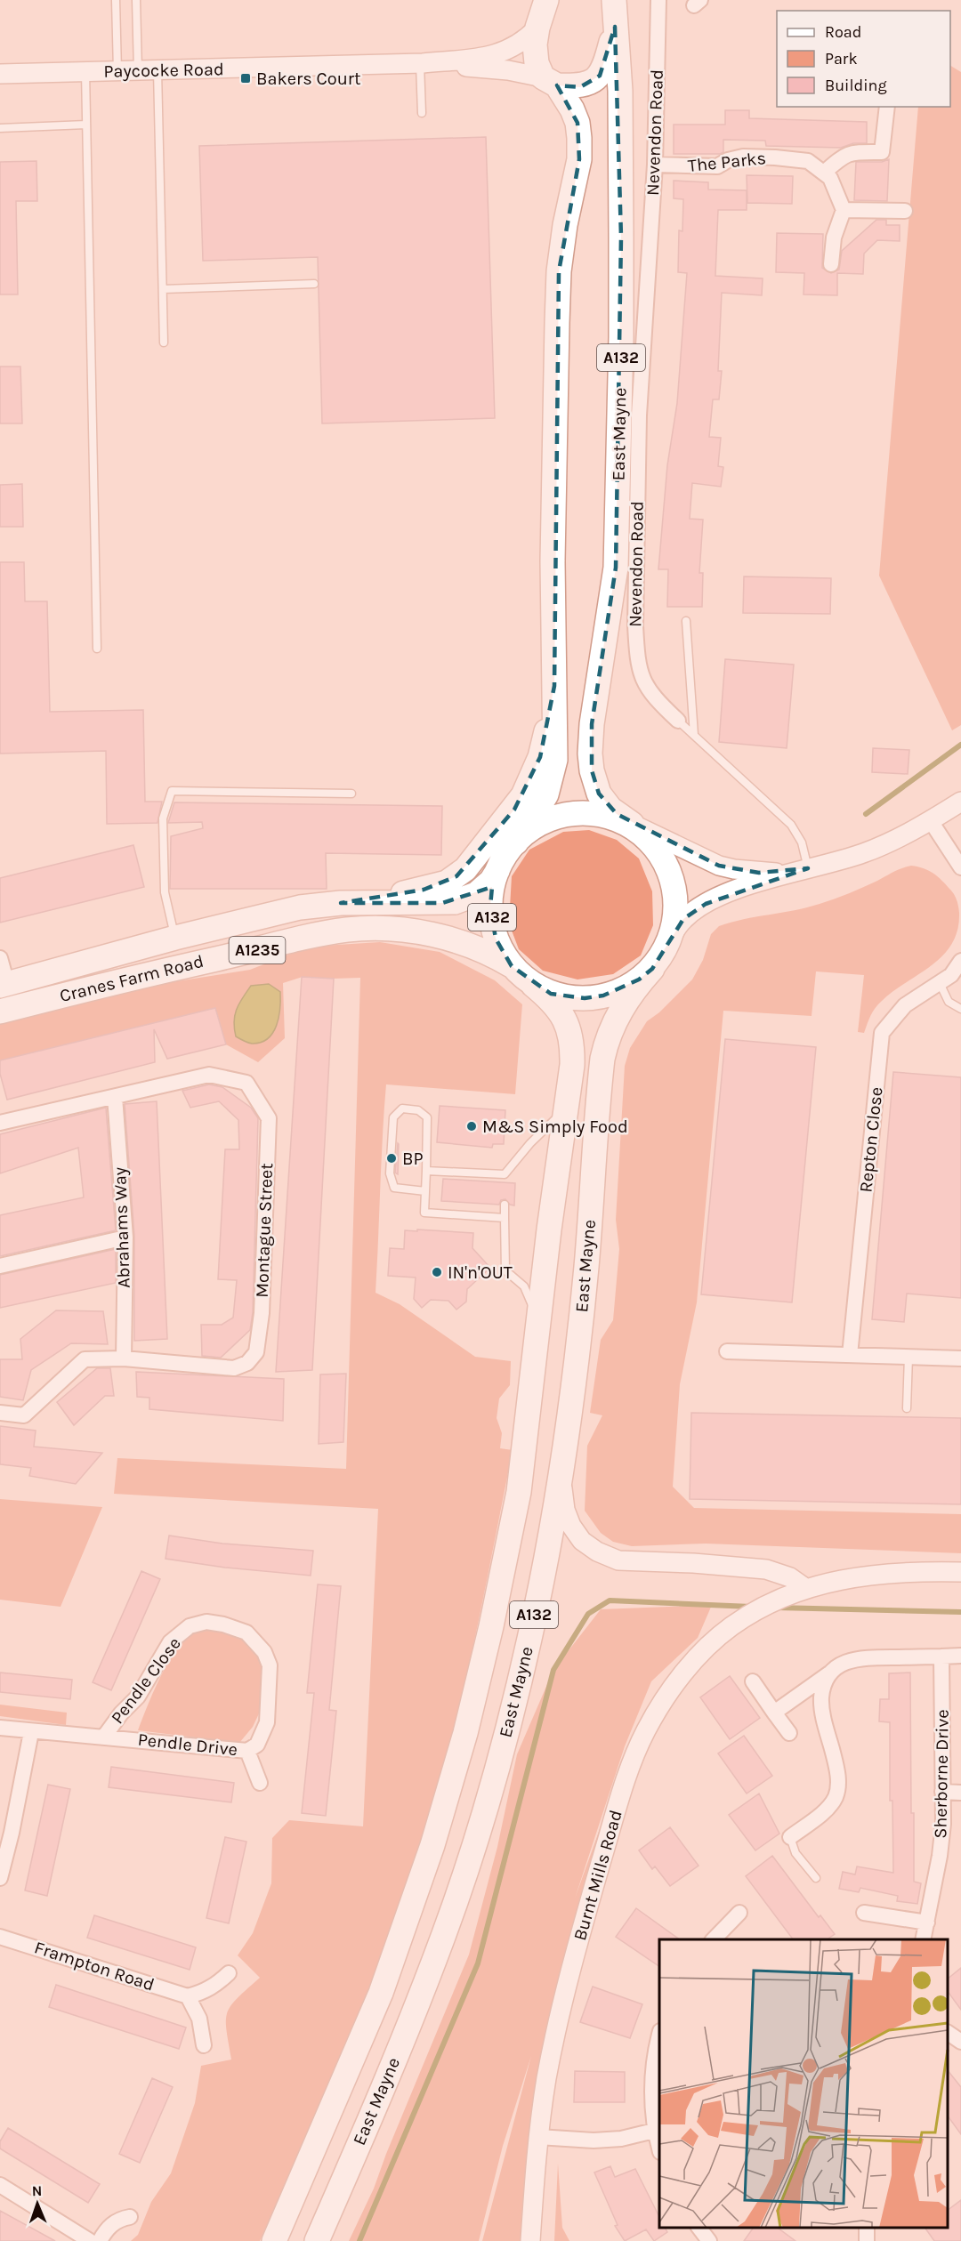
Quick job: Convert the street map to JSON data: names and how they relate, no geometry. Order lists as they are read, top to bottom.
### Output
{
  "streets": {
    "main road": [
      "A132",
      "East Mayne",
      "A1235",
      "Cranes Farm Road"
    ],
    "street": [
      "Paycocke Road",
      "Nevendon Road",
      "The Parks",
      "Repton Close",
      "Abrahams Way",
      "Montague Street",
      "Pendle Close",
      "Pendle Drive",
      "Sherborne Drive",
      "Burnt Mills Road",
      "Frampton Road"
    ]
  },
  "crossings": [
    ["Paycocke Road", "A132"],
    ["Paycocke Road", "East Mayne"],
    ["Nevendon Road", "The Parks"],
    ["A132", "East Mayne"],
    ["A132", "Cranes Farm Road"],
    ["East Mayne", "Cranes Farm Road"],
    ["Abrahams Way", "Montague Street"],
    ["Pendle Close", "Pendle Drive"]
  ],
  "places": {
    "transit": ["Bakers Court"],
    "other": ["M&S Simply Food", "BP", "IN'n'OUT"]
  },
  "legend": ["Road", "Park", "Building"],
  "north": "top"
}
